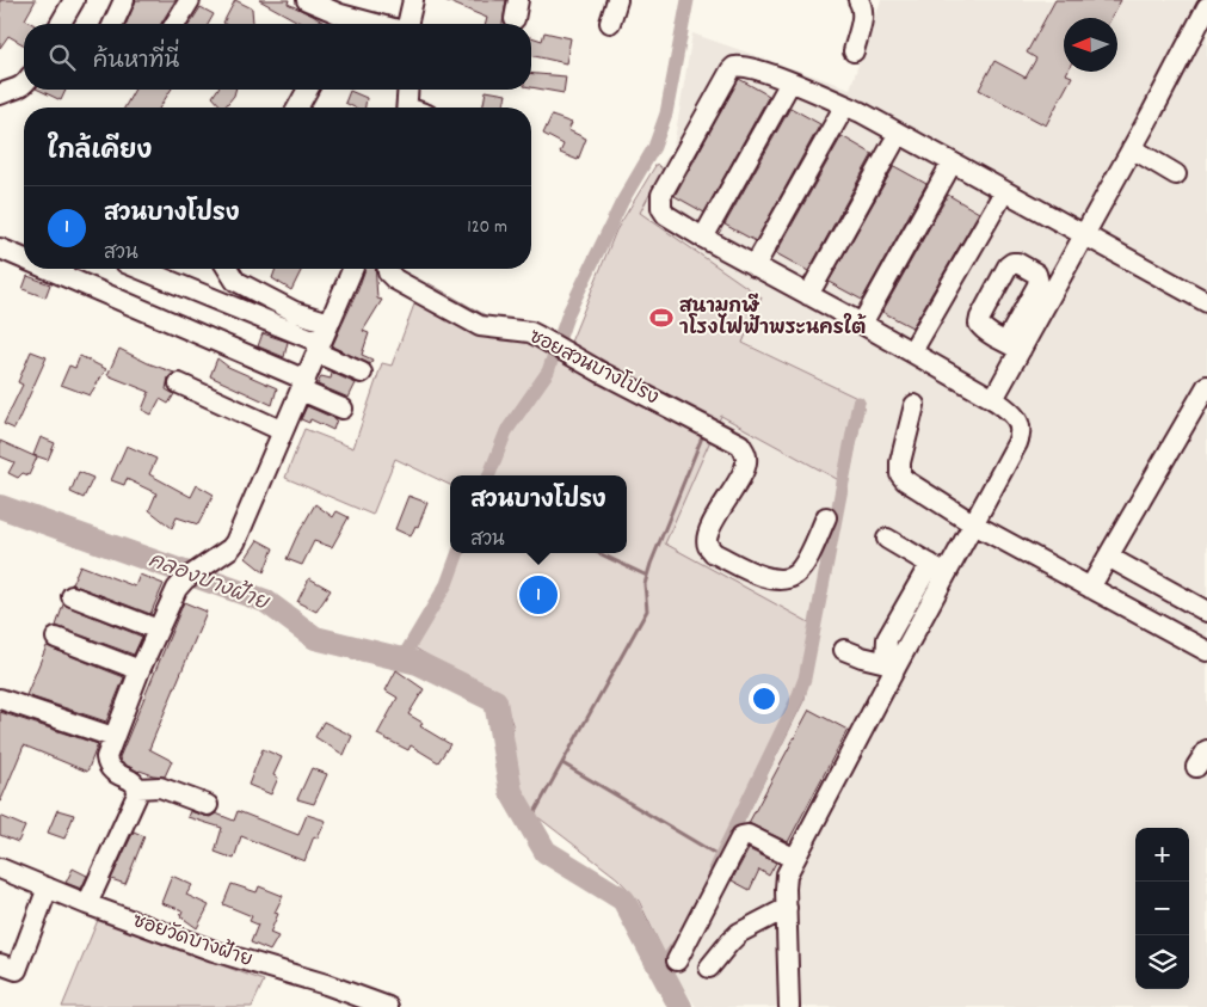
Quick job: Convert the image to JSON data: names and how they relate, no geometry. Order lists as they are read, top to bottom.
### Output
{
  "streets": {
    "street": ["ซอยสวนบางโปรง", "ซอยวัดบางฝ้าย"]
  },
  "water": ["คลองบางฝ้าย"],
  "places": {
    "sports": ["สนามกฬี าโรงไฟฟ้าพระนครใต้"]
  },
  "north": "left",
  "page": {
    "search": "ค้นหาที่นี่",
    "heading": "ใกล้เคียง",
    "list": [
      {
        "mark": "1",
        "name": "สวนบางโปรง",
        "note": "สวน",
        "value": "120 m"
      }
    ],
    "popup": ["สวนบางโปรง", "สวน"],
    "pins": "1",
    "map_buttons": ["+", "−"]
  }
}
